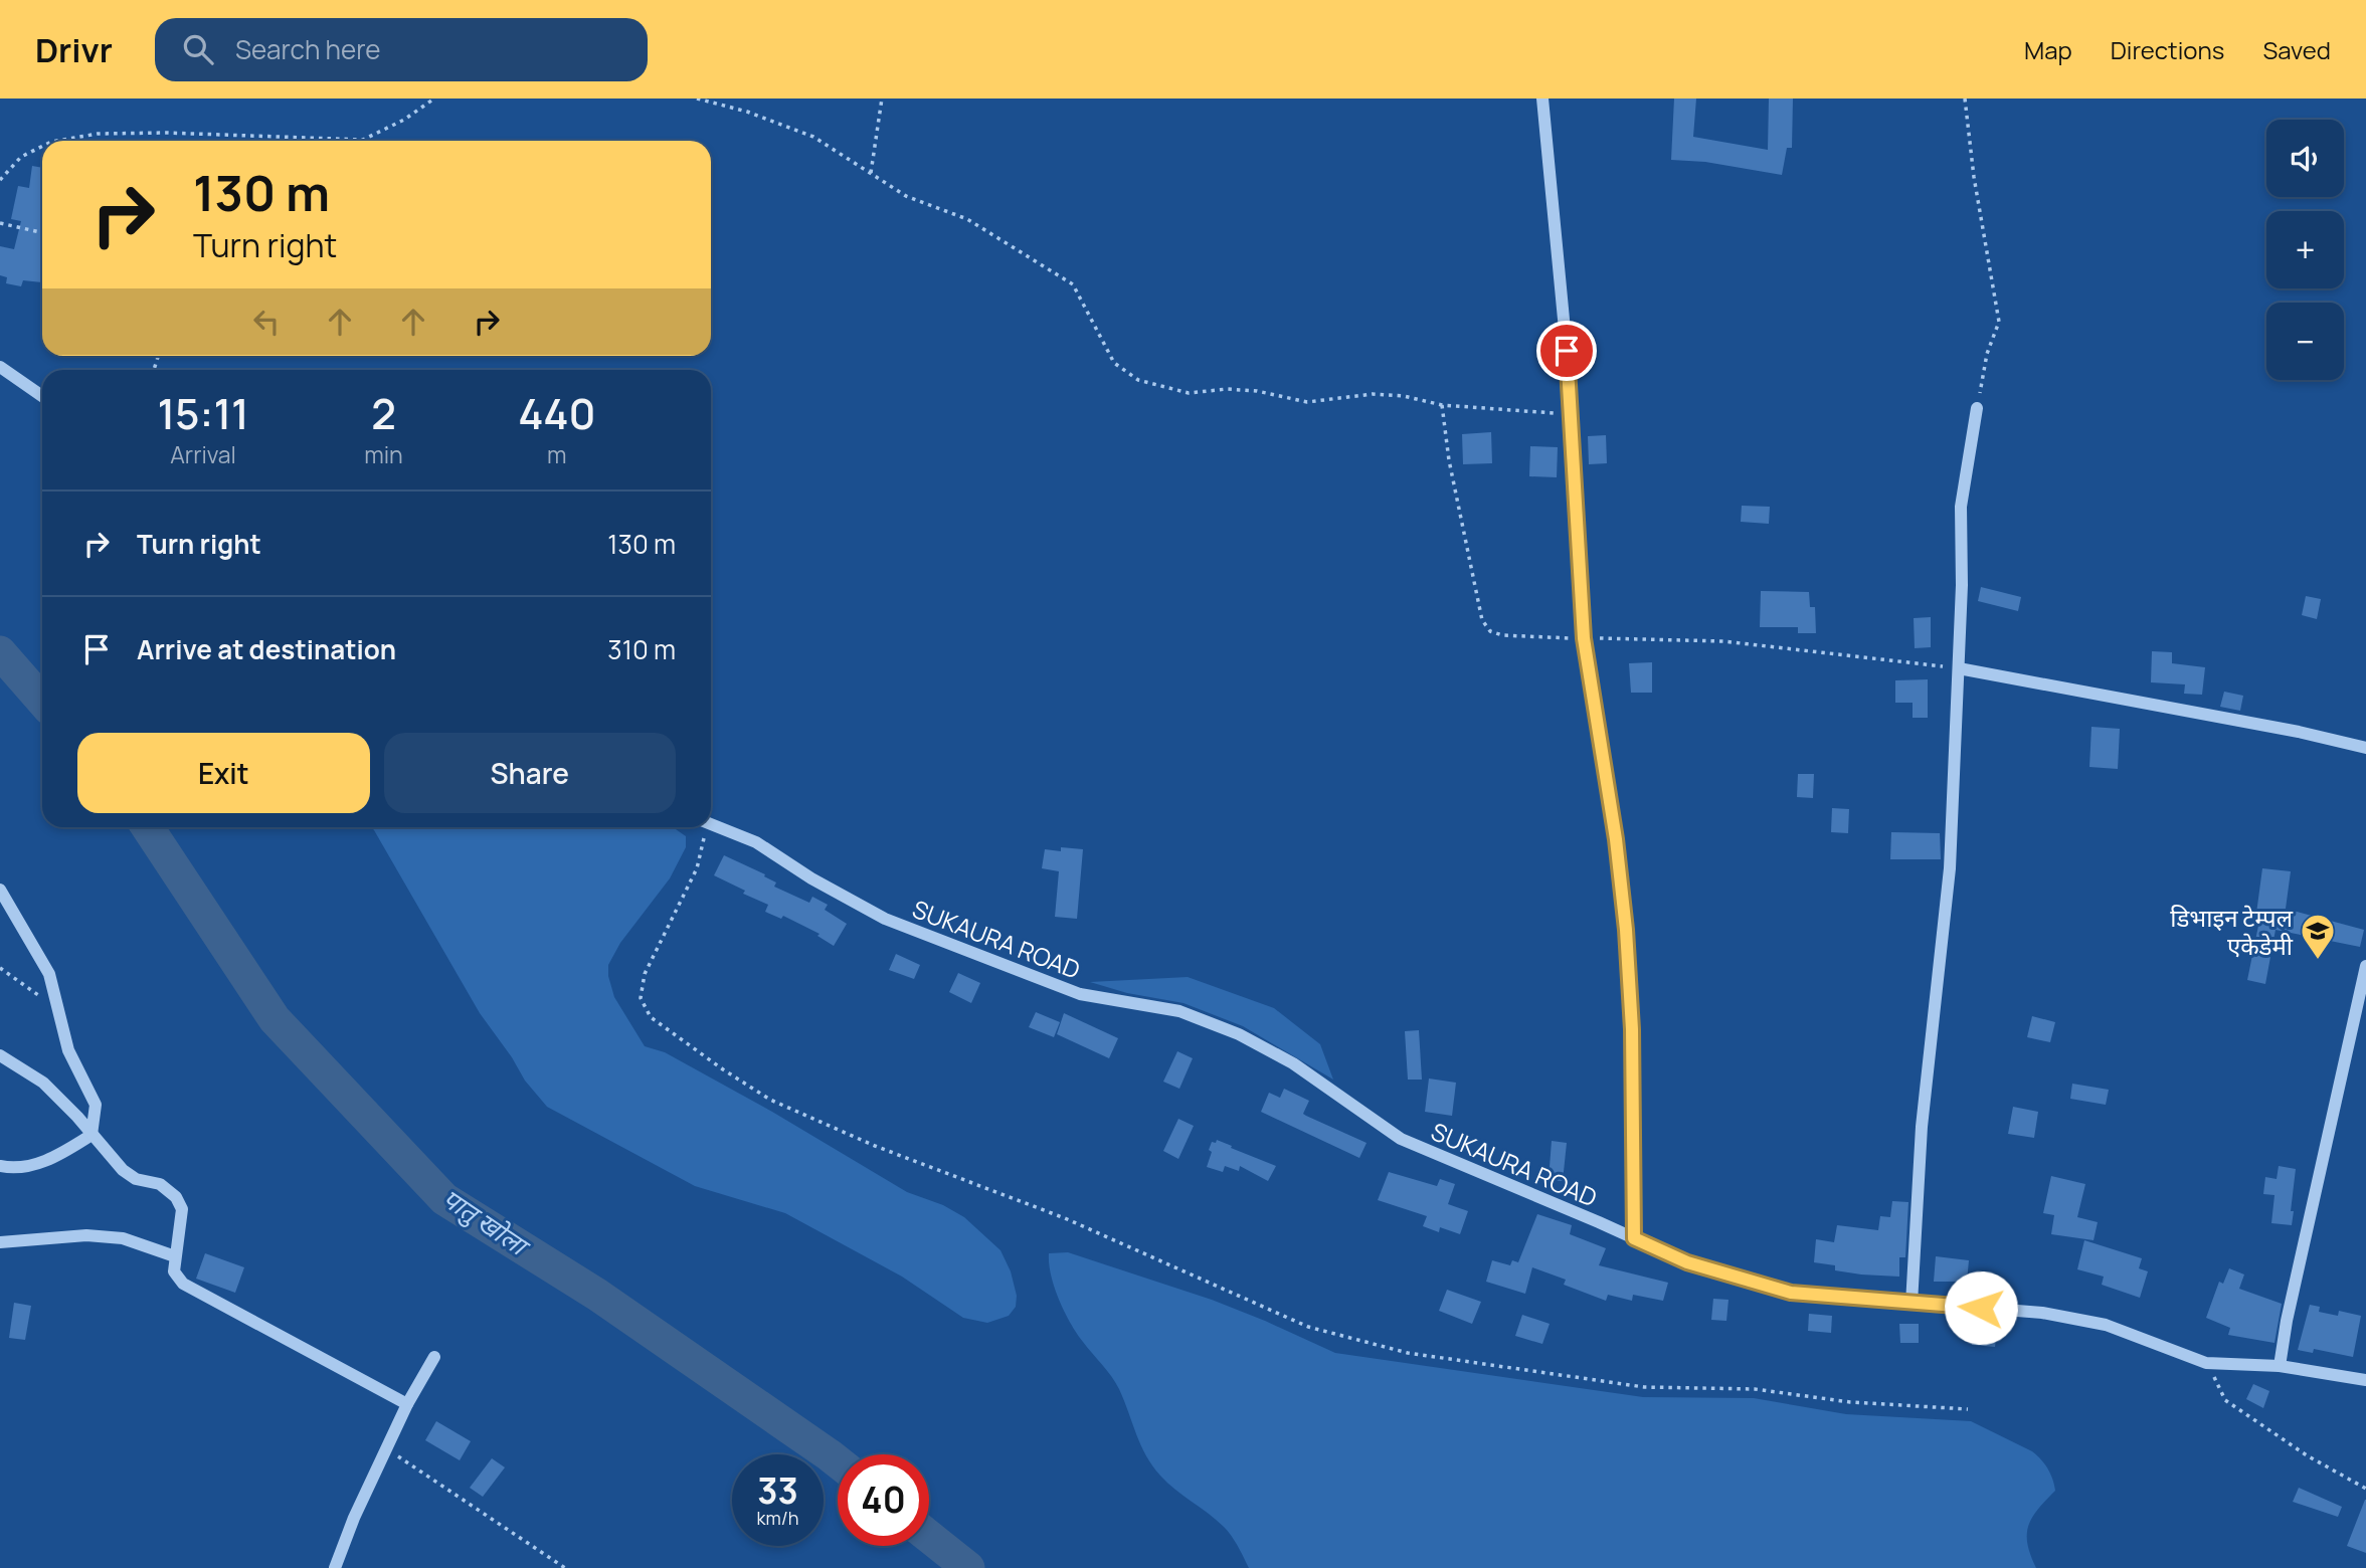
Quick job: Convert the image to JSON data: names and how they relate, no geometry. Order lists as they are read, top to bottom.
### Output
{
  "streets": {
    "street": ["SUKAURA ROAD"]
  },
  "water": ["पातु खोला"],
  "places": {
    "school or university": ["डिभाइन टेम्पल एकेडेमी"]
  },
  "page": {
    "header": "Drivr",
    "search": "Search here",
    "nav": ["Map", "Directions", "Saved"],
    "map_buttons": ["+", "−"],
    "turn": ["130 m", "Turn right"],
    "eta": [
      "15:11",
      "Arrival",
      "2",
      "min",
      "440",
      "m"
    ],
    "list": [
      {
        "name": "Turn right",
        "value": "130 m"
      },
      {
        "name": "Arrive at destination",
        "value": "310 m"
      }
    ],
    "buttons": ["Exit", "Share"],
    "speed": "33 km/h",
    "limit": "40"
  }
}
